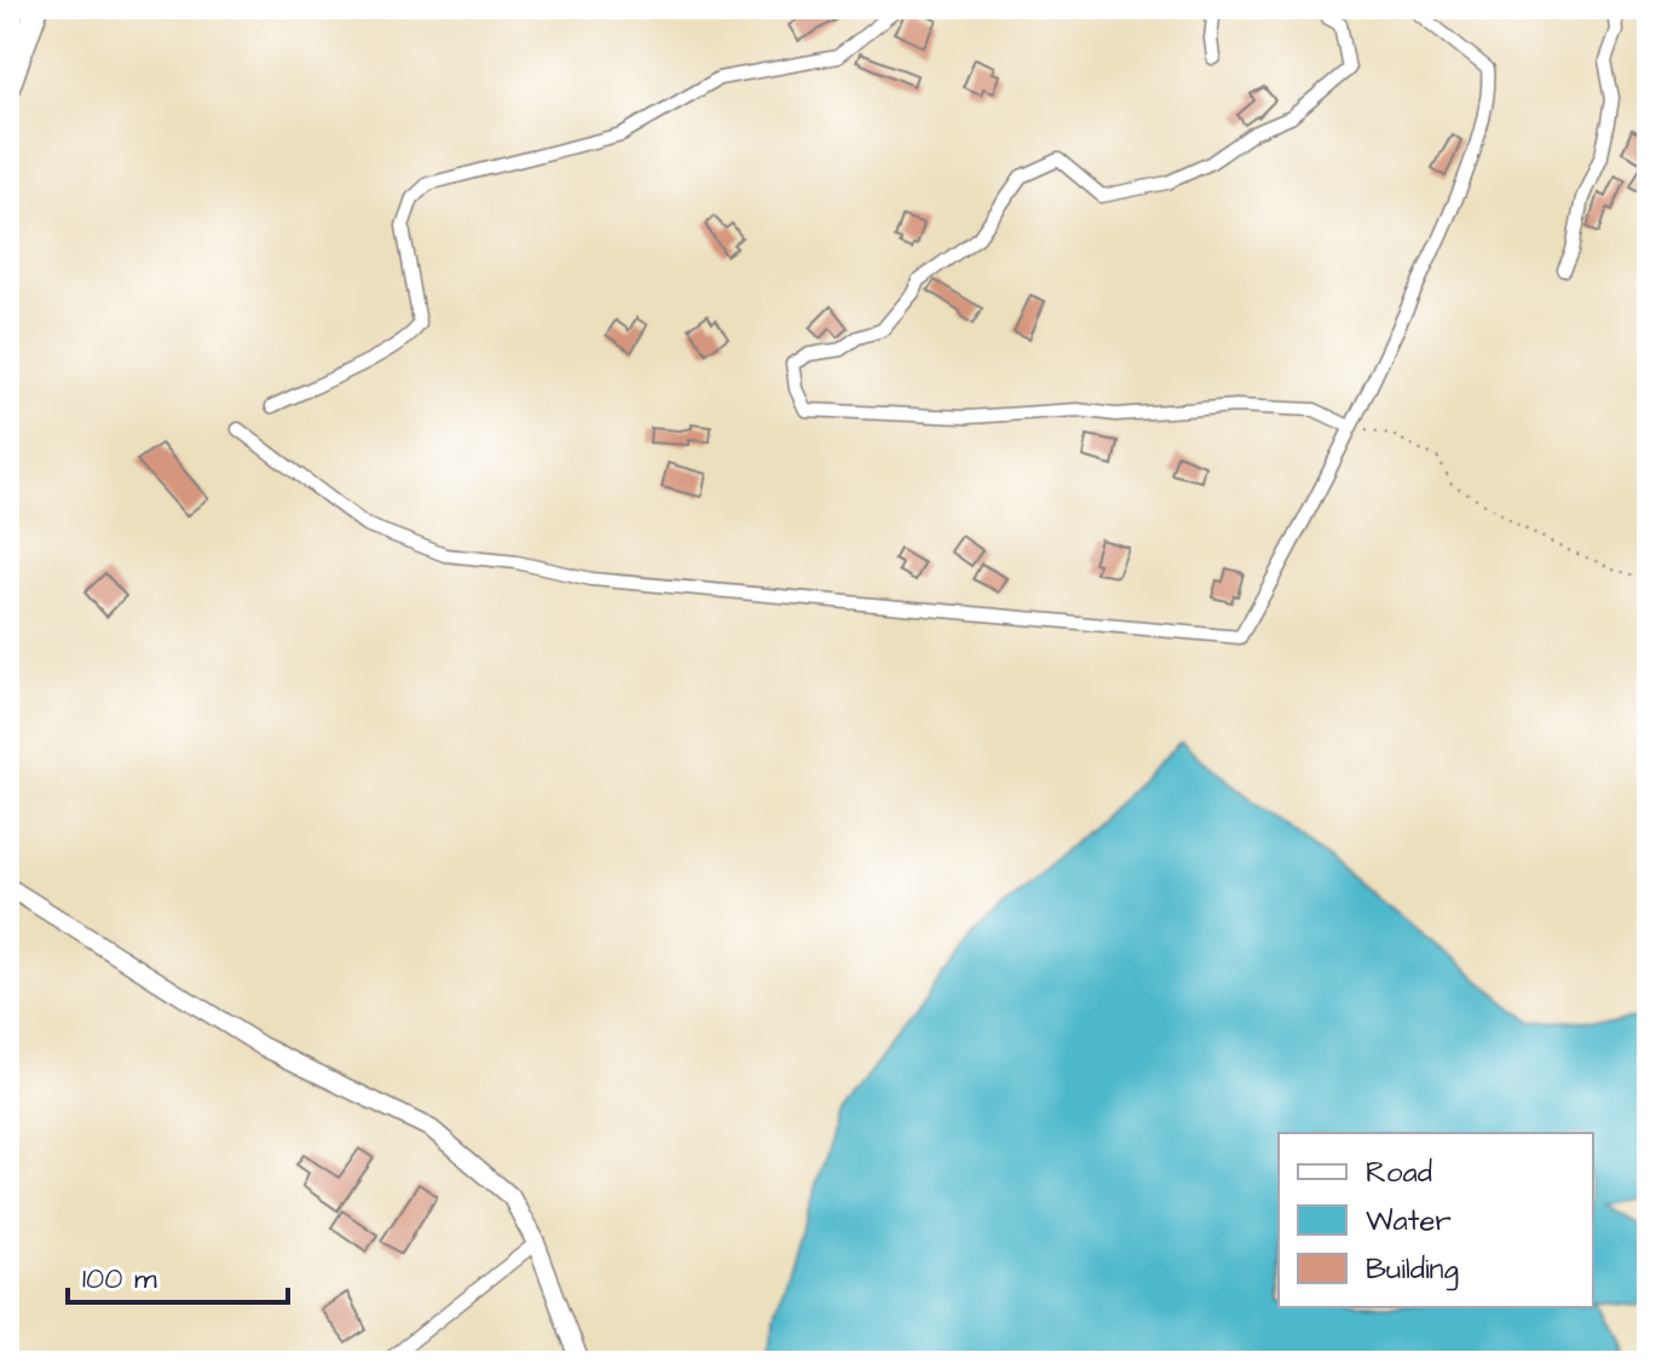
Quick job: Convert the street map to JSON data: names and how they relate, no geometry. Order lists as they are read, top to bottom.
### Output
{
  "legend": ["Road", "Water", "Building"],
  "scale_bar": "100 m"
}
